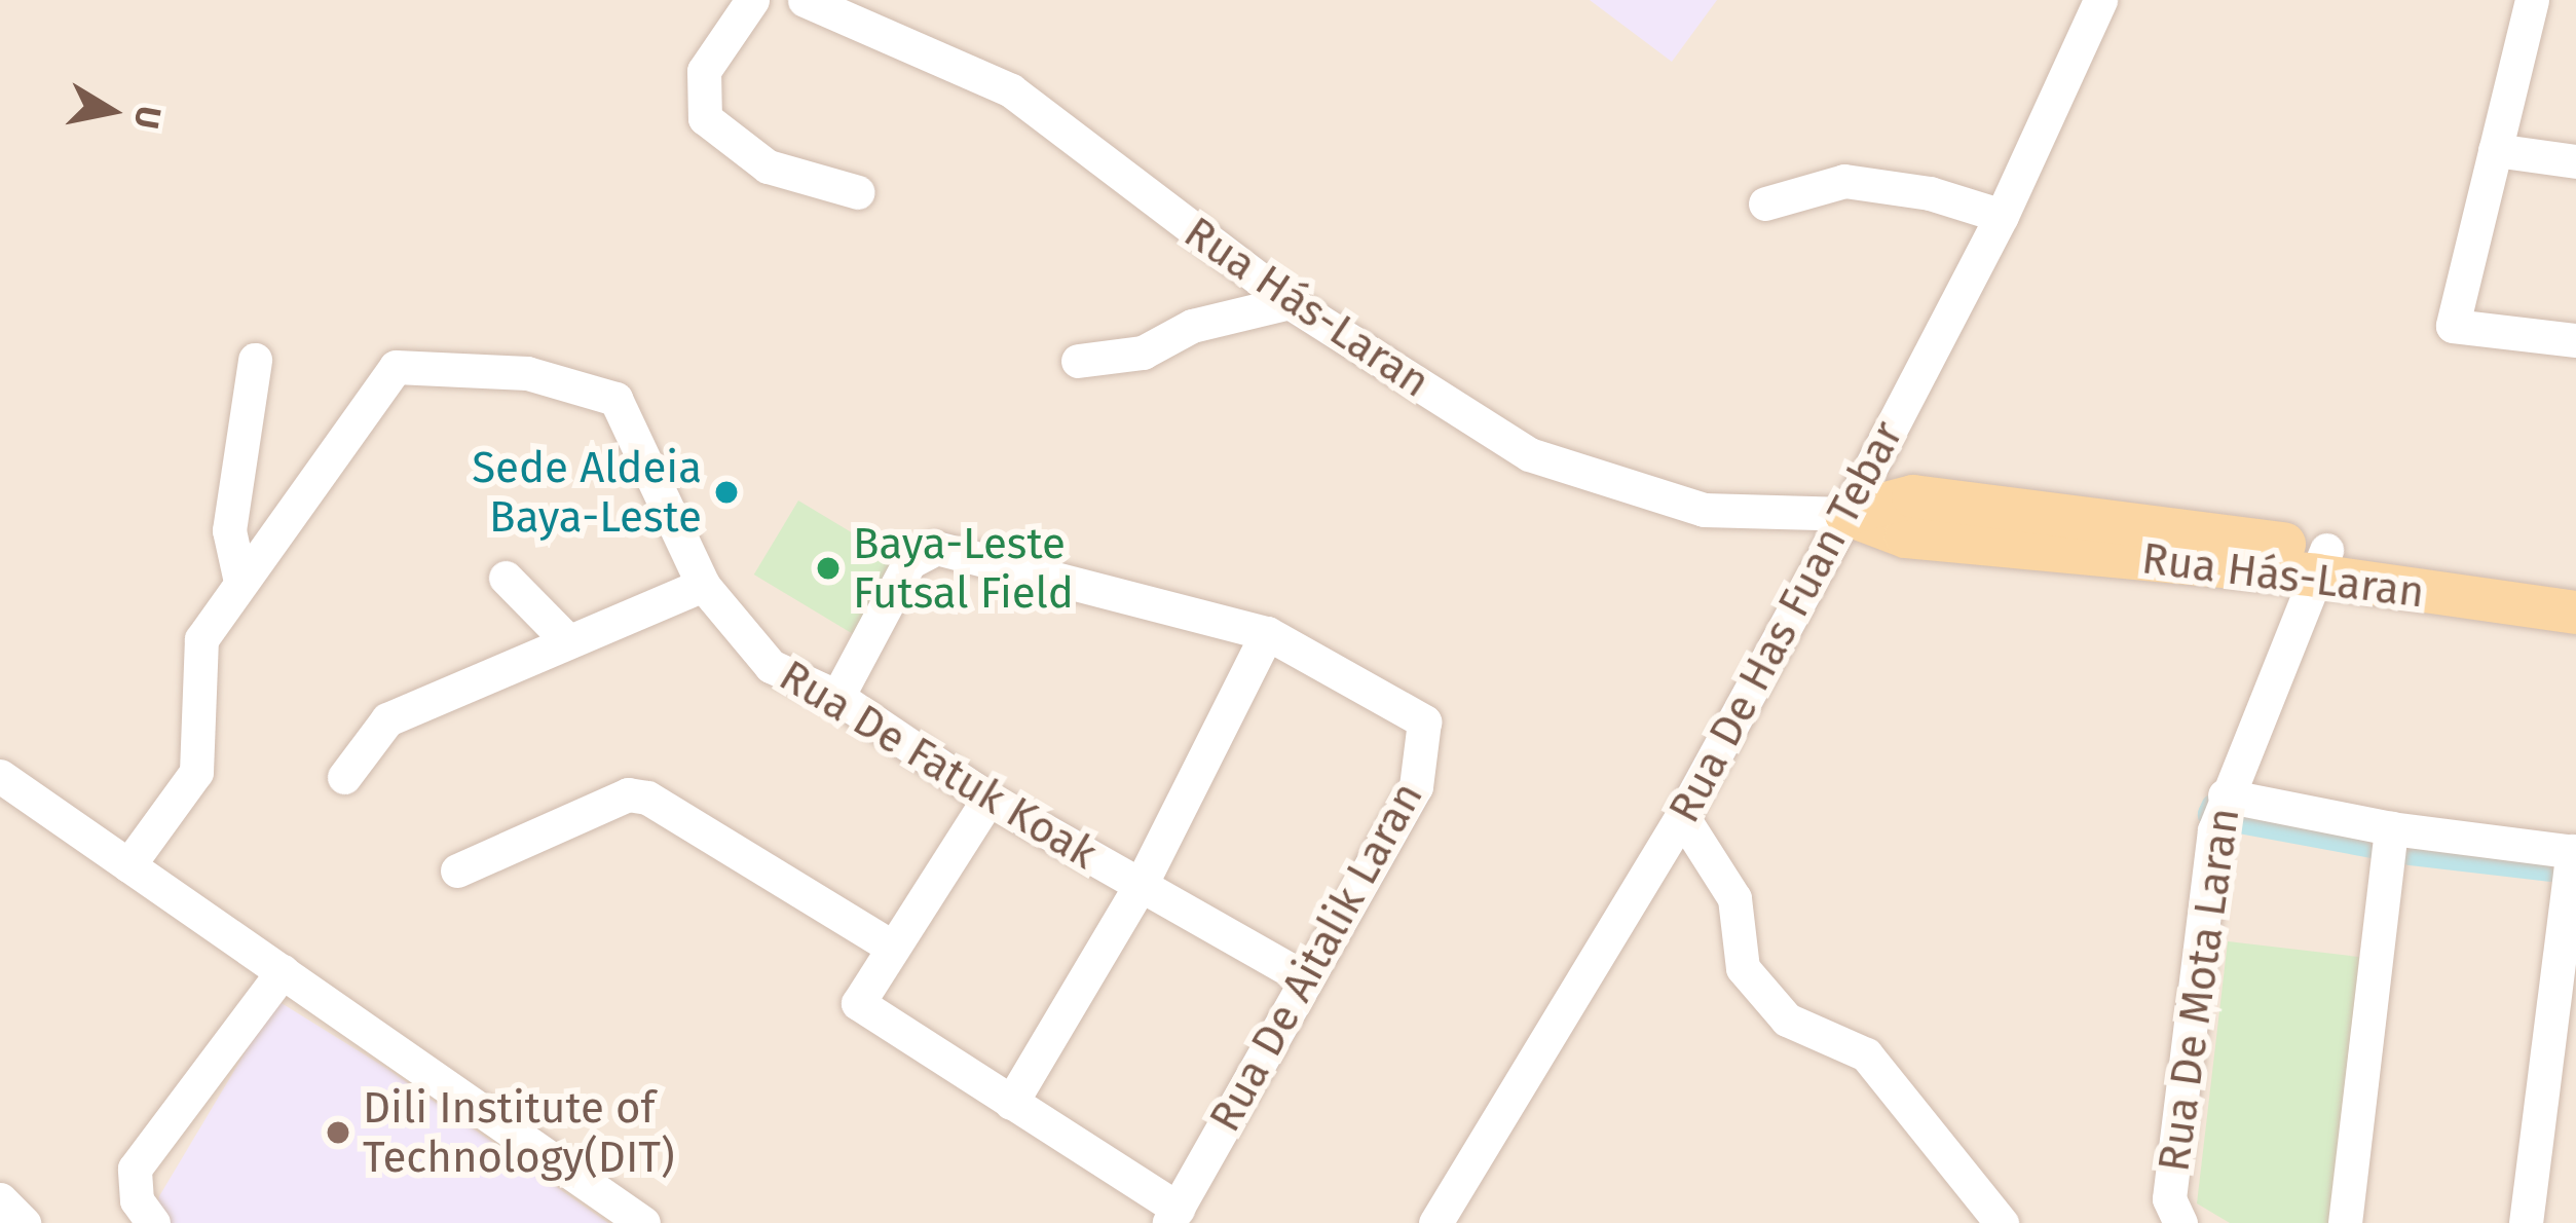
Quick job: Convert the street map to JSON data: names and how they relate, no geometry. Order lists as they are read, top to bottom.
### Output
{
  "streets": {
    "main road": ["Rua Hás-Laran"],
    "street": [
      "Rua De Has Fuan Tebar",
      "Rua De Fatuk Koak",
      "Rua De Aitalik Laran",
      "Rua De Mota Laran"
    ]
  },
  "crossings": [
    ["Rua Hás-Laran", "Rua De Has Fuan Tebar"],
    ["Rua Hás-Laran", "Rua De Mota Laran"],
    ["Rua De Fatuk Koak", "Rua De Aitalik Laran"]
  ],
  "places": ["Sede Aldeia Baya-Leste", "Baya-Leste Futsal Field", "Dili Institute of Technology(DIT)"],
  "north": "right"
}
